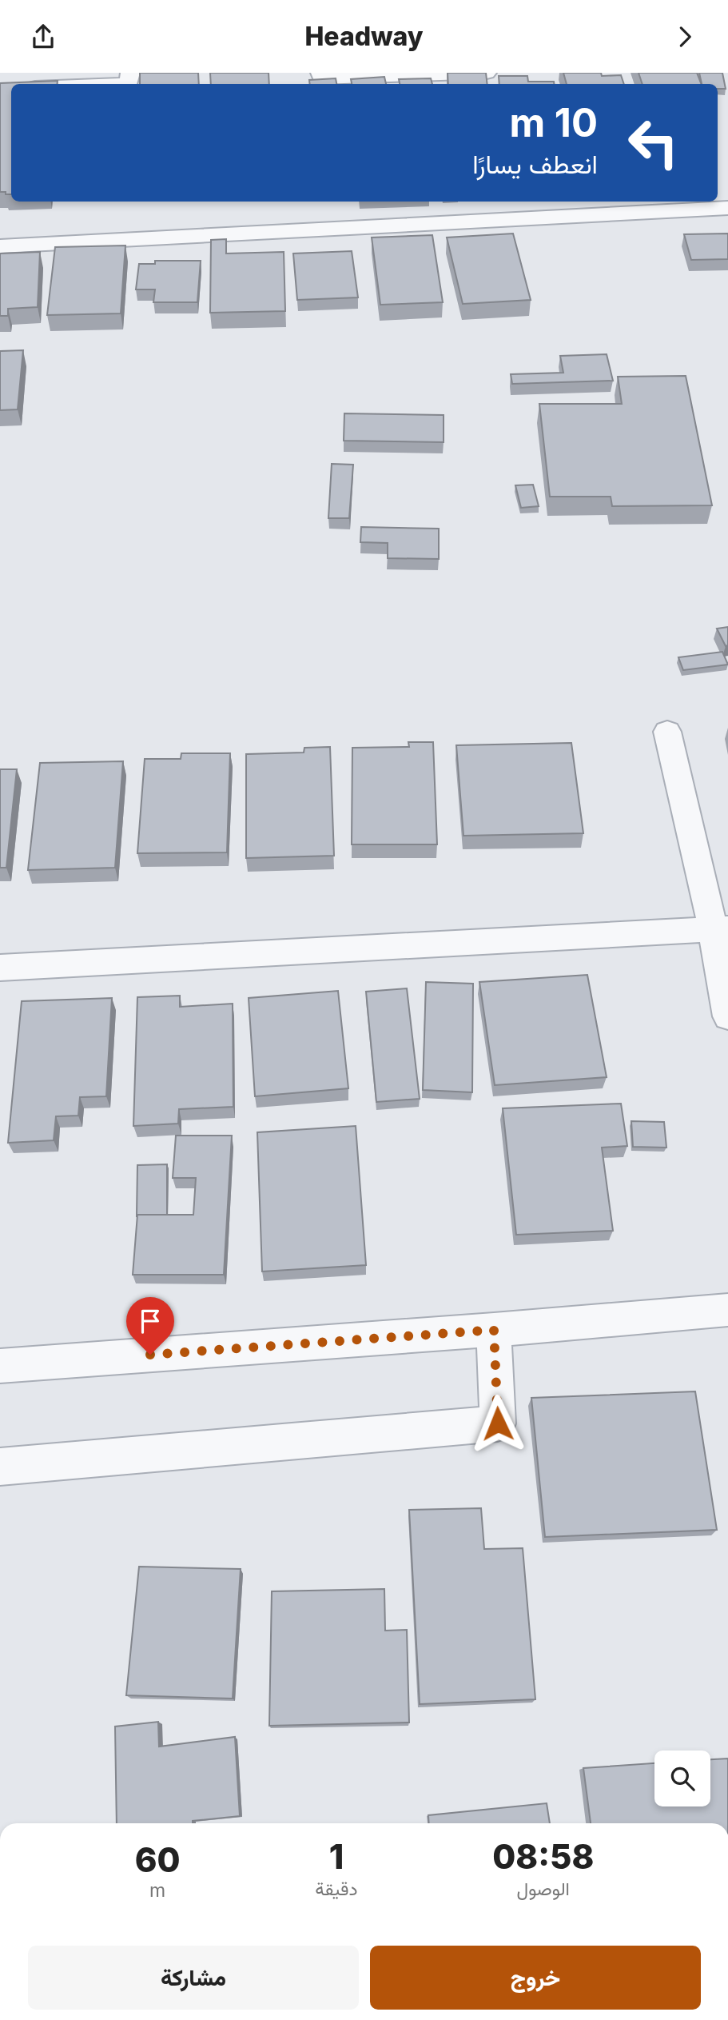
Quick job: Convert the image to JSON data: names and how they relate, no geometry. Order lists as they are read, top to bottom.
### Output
{
  "page": {
    "header": "Headway",
    "turn": ["10 m", "انعطف يسارًا"],
    "eta": [
      "08:58",
      "الوصول",
      "1",
      "دقيقة",
      "60",
      "m"
    ],
    "buttons": ["خروج", "مشاركة"]
  }
}
